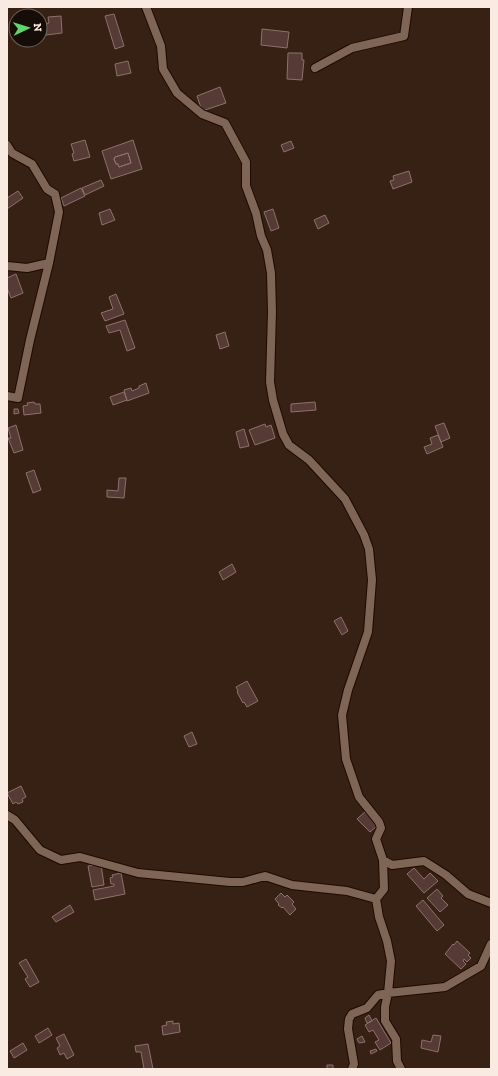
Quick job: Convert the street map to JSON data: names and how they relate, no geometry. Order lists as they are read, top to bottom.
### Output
{
  "north": "right"
}
